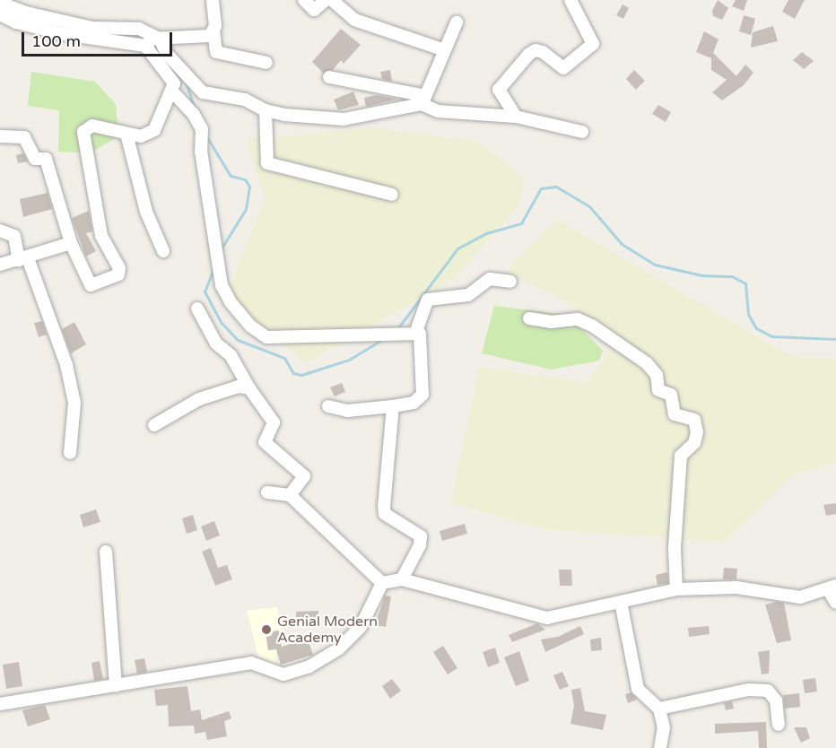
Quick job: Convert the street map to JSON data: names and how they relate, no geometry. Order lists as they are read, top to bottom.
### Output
{
  "places": ["Genial Modern Academy"],
  "scale_bar": "100 m"
}
